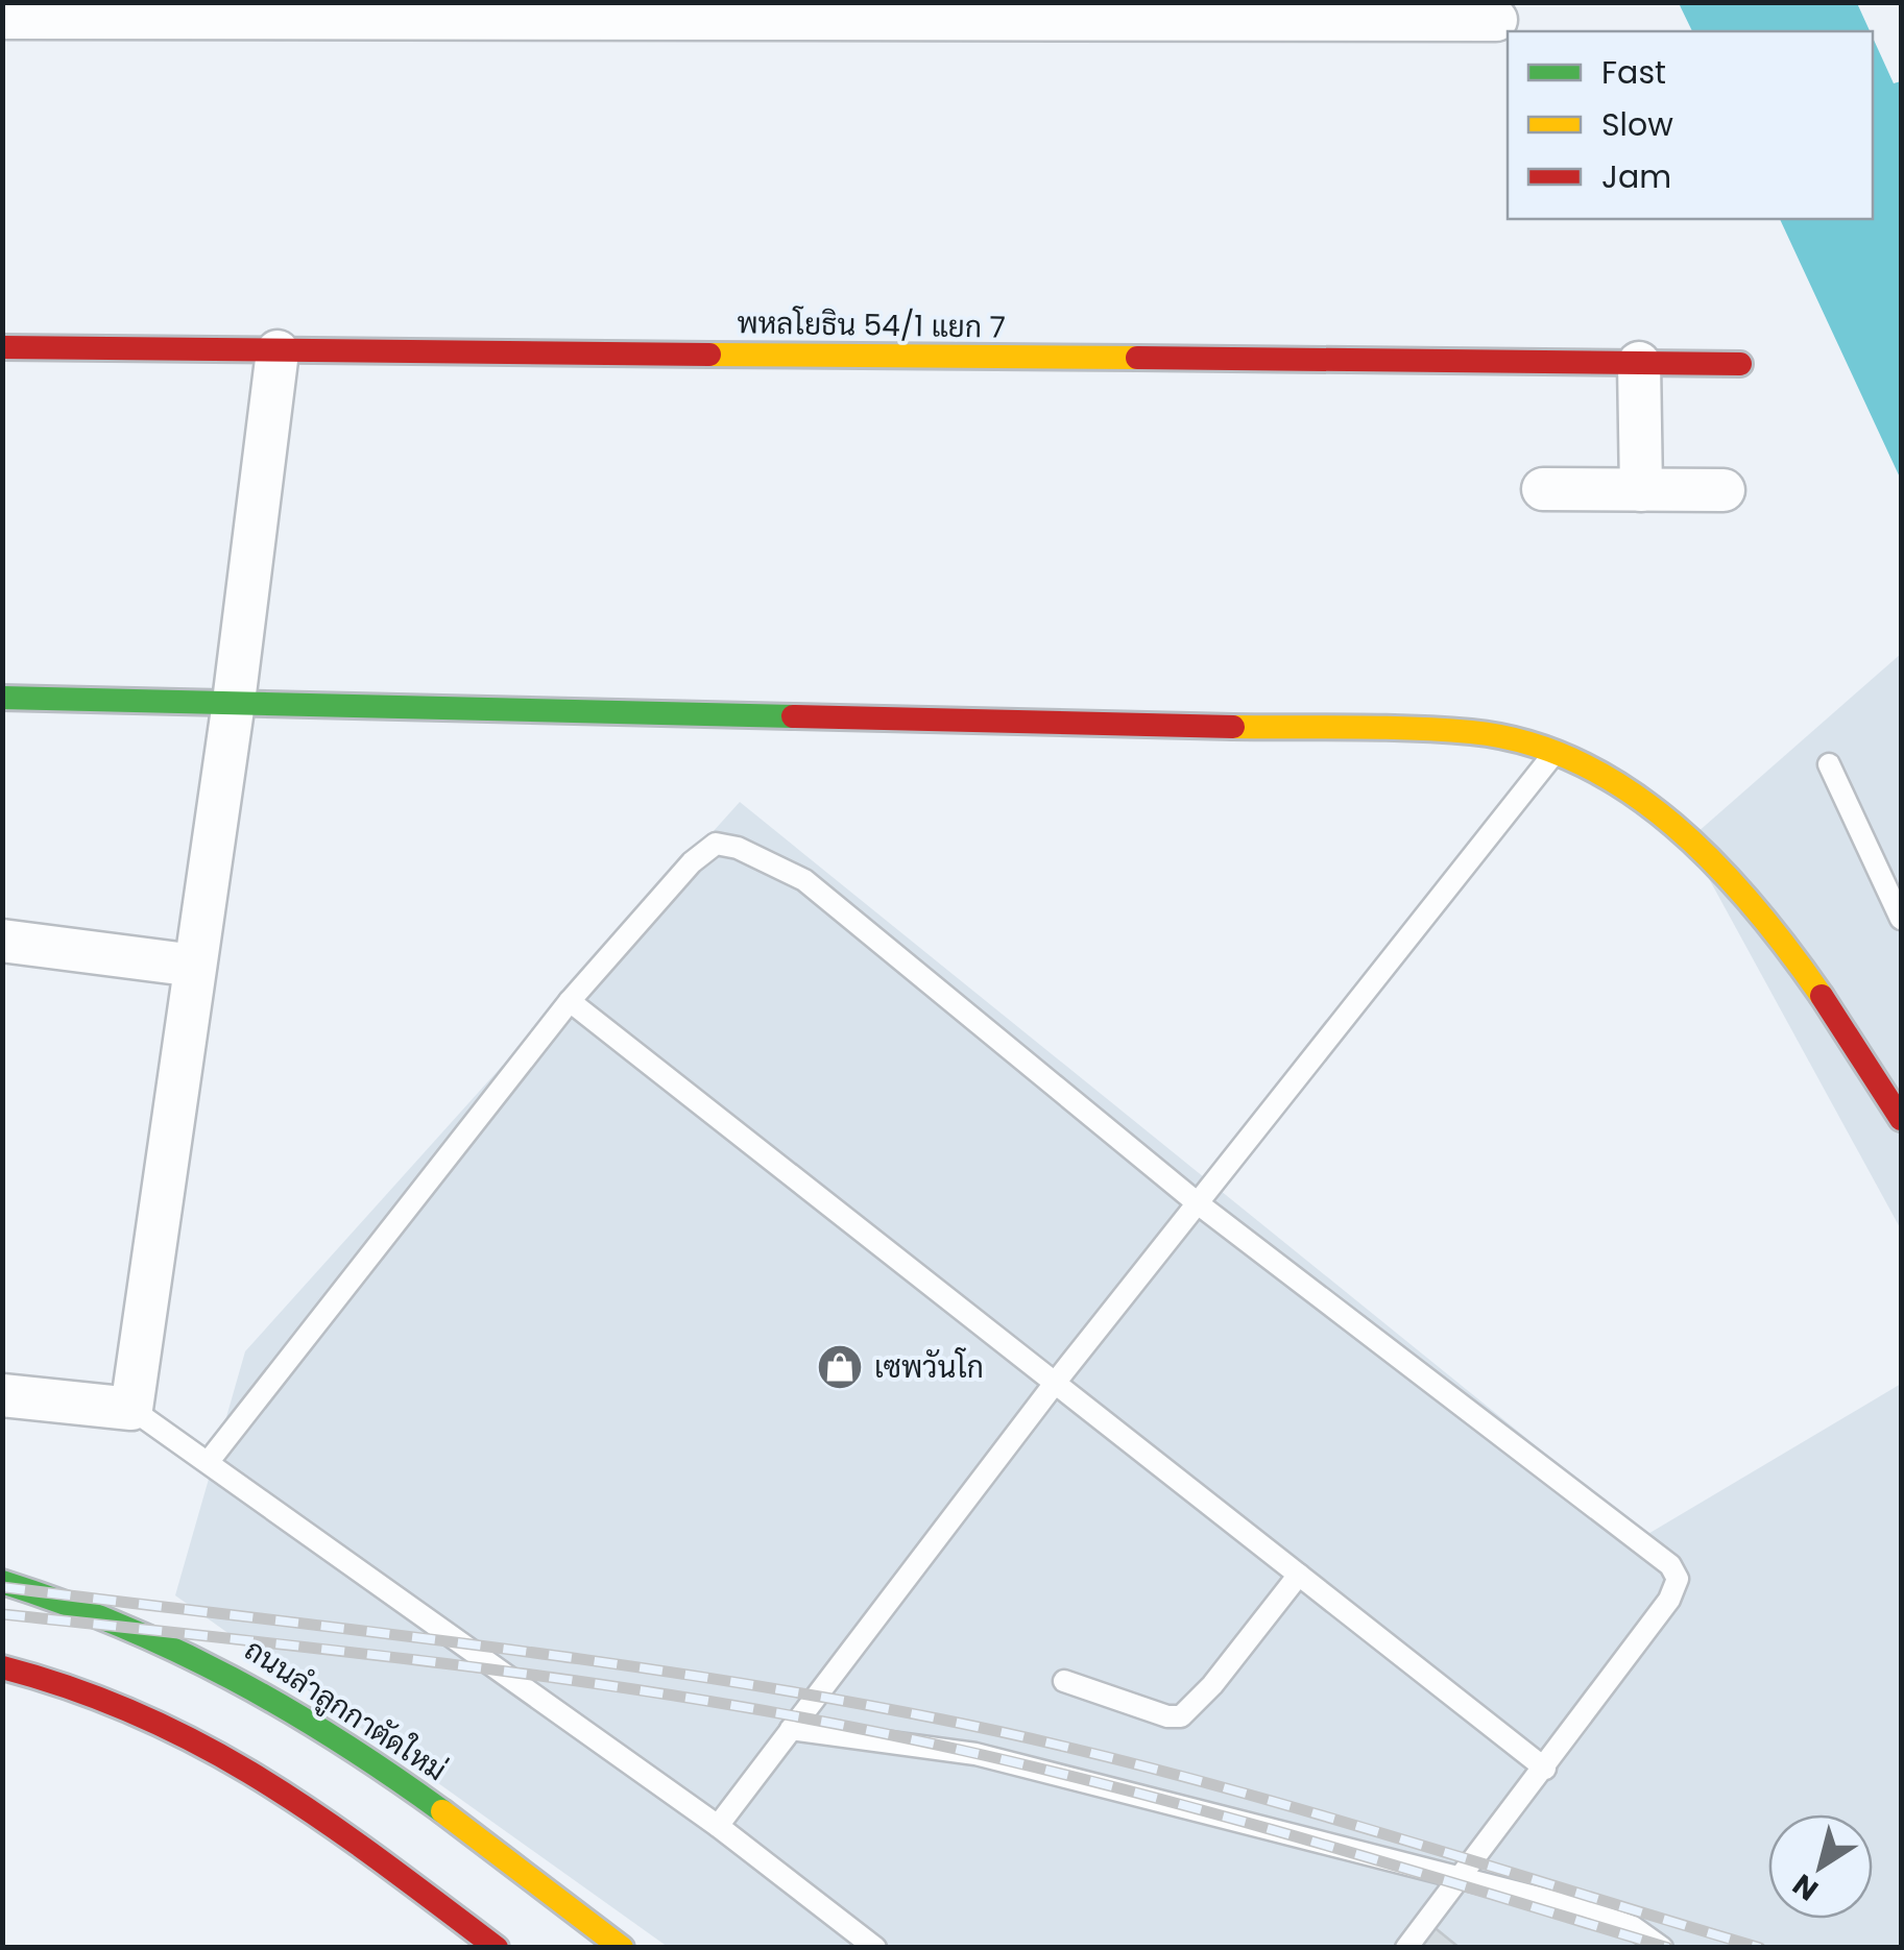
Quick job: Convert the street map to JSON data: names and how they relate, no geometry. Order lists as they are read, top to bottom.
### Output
{
  "streets": {
    "street": ["พหลโยธิน 54/1 แยก 7", "ถนนลำลูกกาตัดใหม่"]
  },
  "places": {
    "shop": ["เซพวันโก"]
  },
  "legend": ["Fast", "Slow", "Jam"],
  "north": "bottom left"
}
